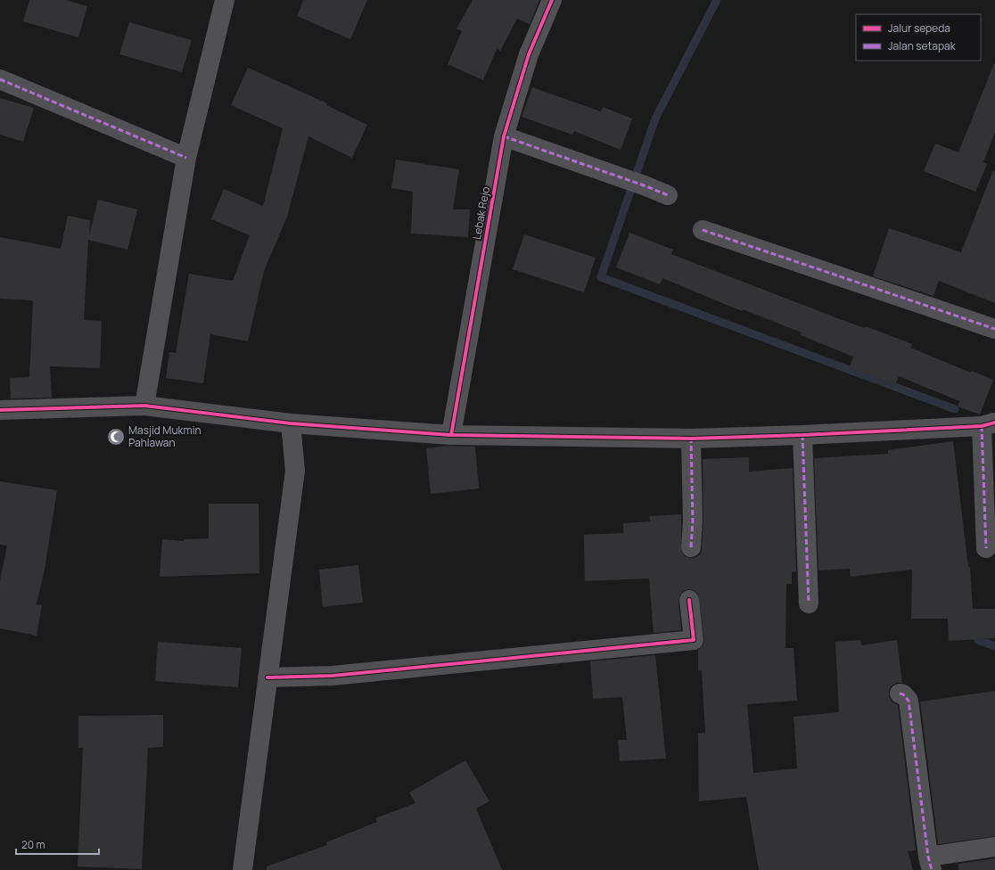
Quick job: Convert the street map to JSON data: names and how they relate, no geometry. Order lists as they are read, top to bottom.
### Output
{
  "streets": {
    "street": ["Lebak Rejo"]
  },
  "places": {
    "mosque": ["Masjid Mukmin Pahlawan"]
  },
  "legend": ["Jalur sepeda", "Jalan setapak"],
  "scale_bar": "20 m"
}
